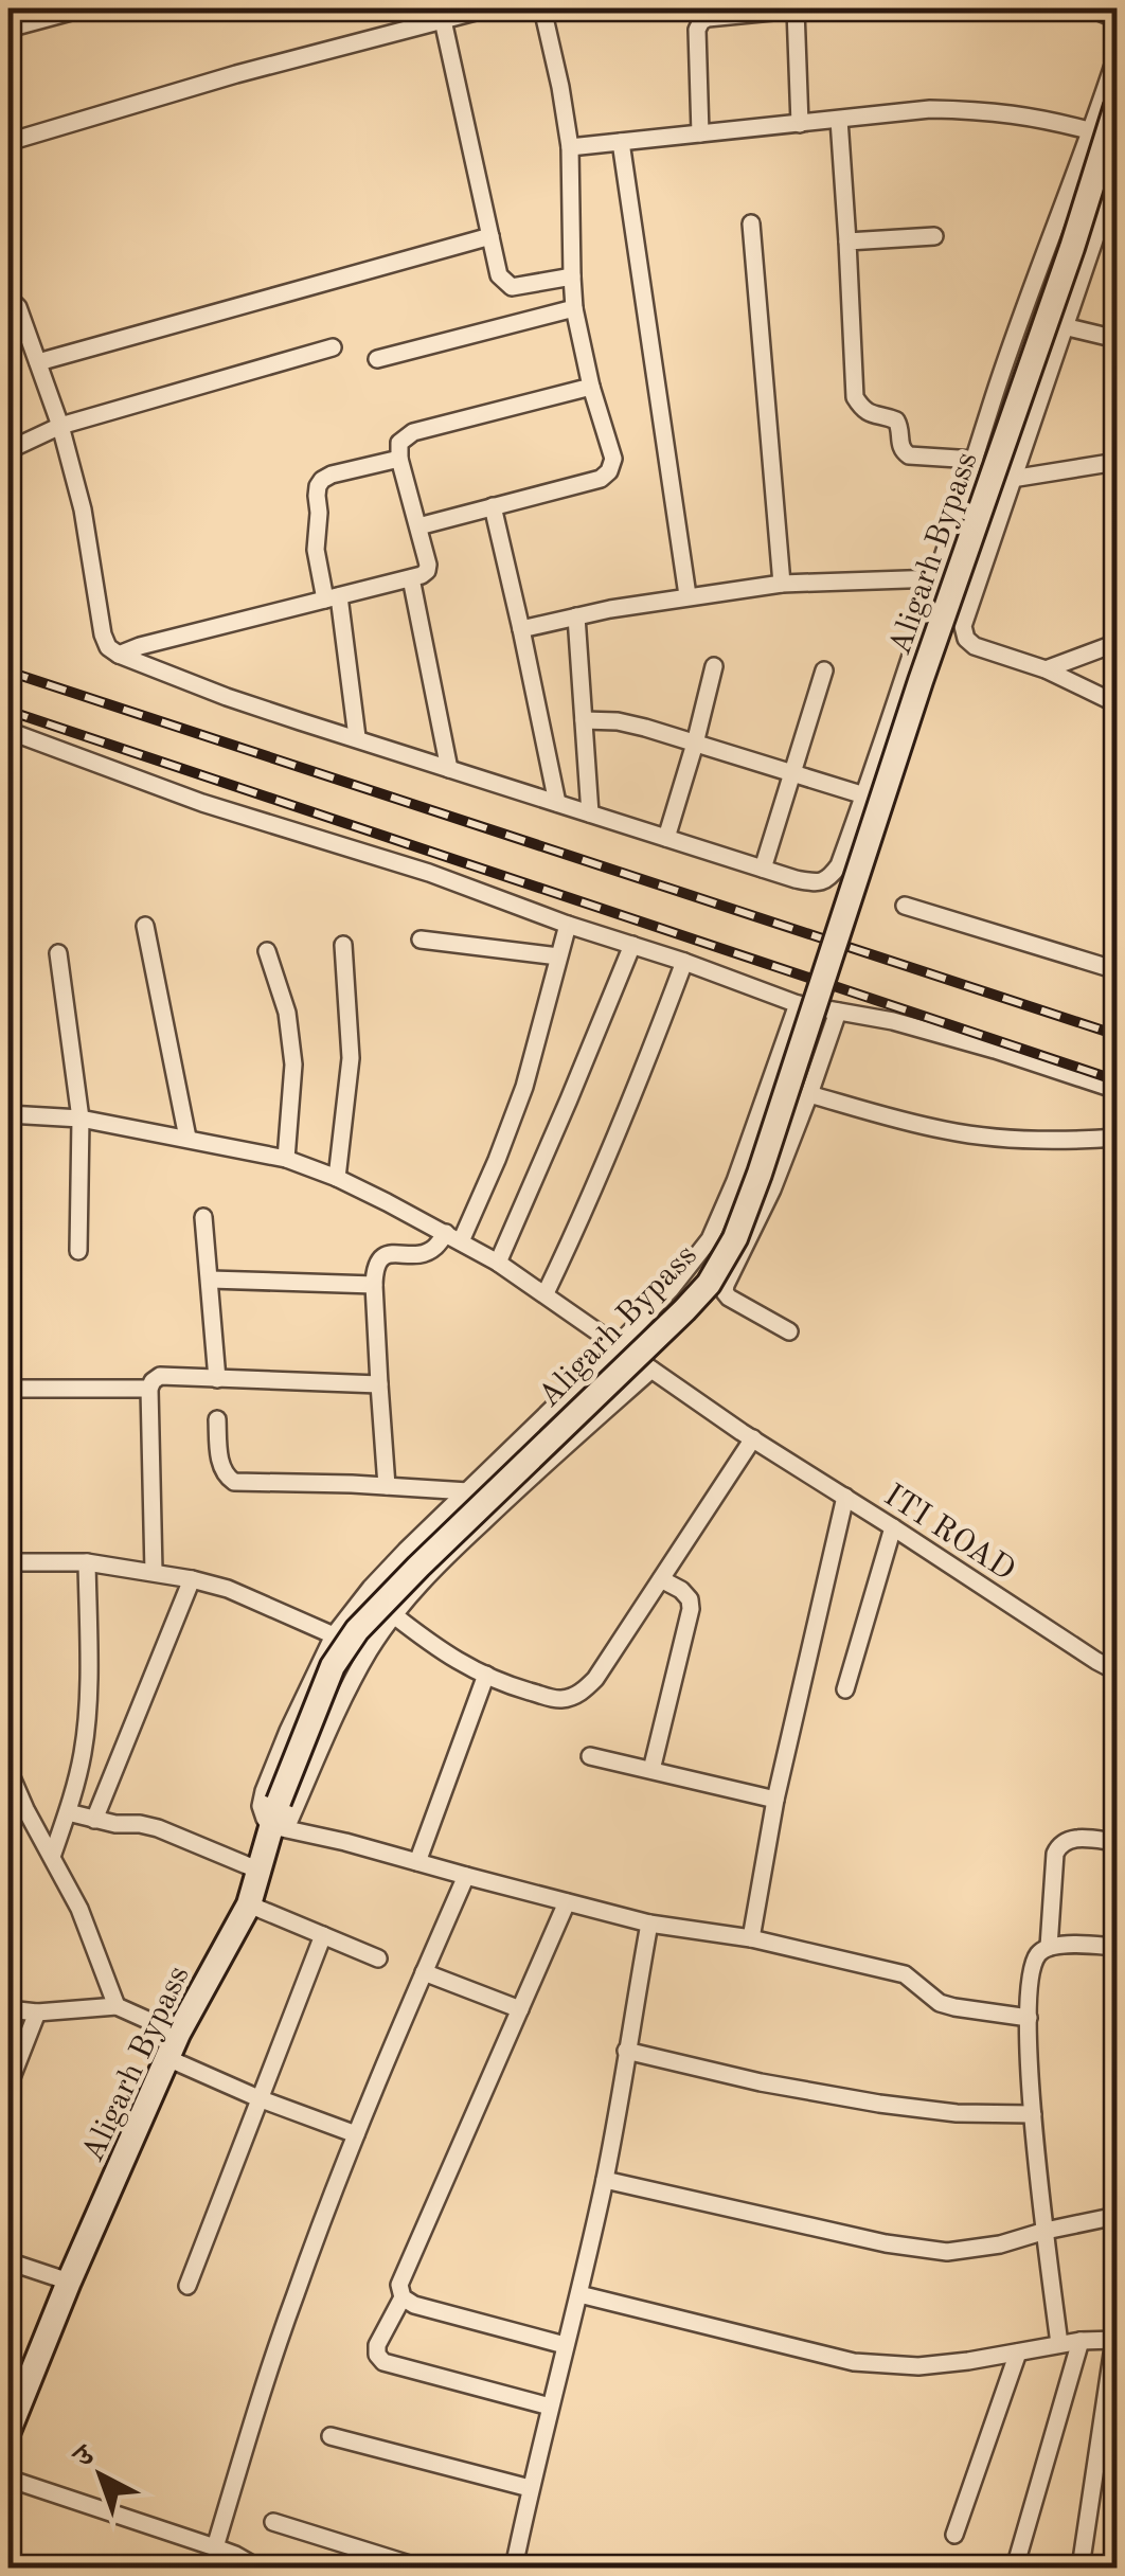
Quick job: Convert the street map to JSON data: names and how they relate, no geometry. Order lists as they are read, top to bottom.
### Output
{
  "streets": {
    "main road": ["Aligarh Bypass"],
    "street": ["ITI ROAD"]
  },
  "north": "top left"
}
